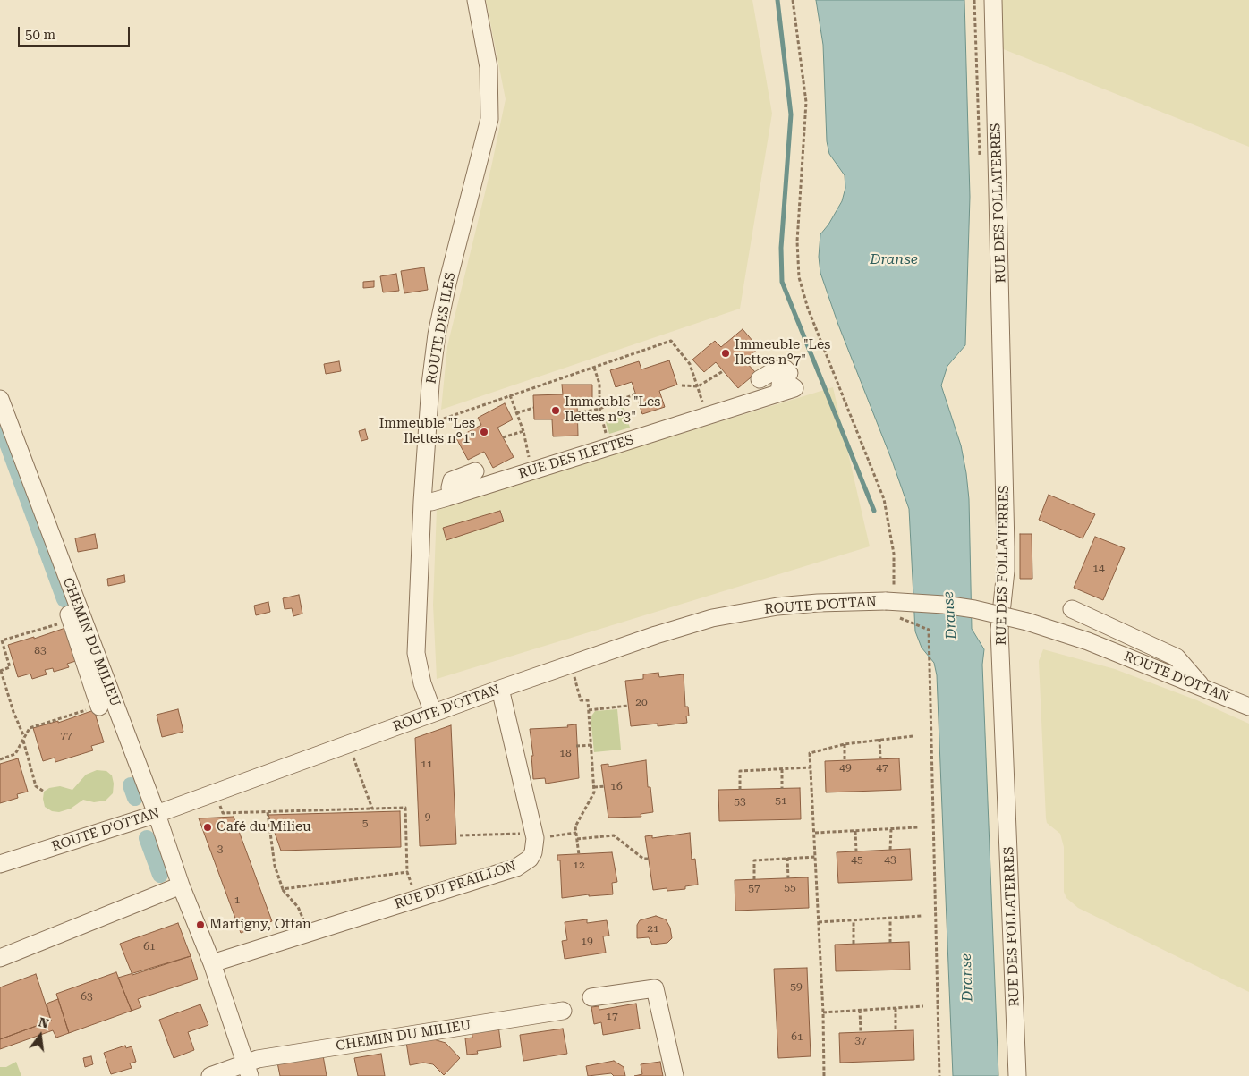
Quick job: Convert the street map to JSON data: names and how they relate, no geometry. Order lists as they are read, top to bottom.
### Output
{
  "streets": {
    "street": [
      "RUE DES FOLLATERRES",
      "ROUTE DES ILES",
      "RUE DES ILETTES",
      "ROUTE D'OTTAN",
      "CHEMIN DU MILIEU",
      "RUE DU PRAILLON"
    ]
  },
  "crossings": [
    ["ROUTE DES ILES", "RUE DES ILETTES"],
    ["ROUTE DES ILES", "ROUTE D'OTTAN"],
    ["ROUTE D'OTTAN", "CHEMIN DU MILIEU"],
    ["ROUTE D'OTTAN", "RUE DU PRAILLON"],
    ["CHEMIN DU MILIEU", "RUE DU PRAILLON"]
  ],
  "water": ["Dranse"],
  "places": [
    "Immeuble \"Les Ilettes n°7\"",
    "Immeuble \"Les Ilettes n°3\"",
    "Immeuble \"Les Ilettes n°1\"",
    "Café du Milieu",
    "Martigny, Ottan"
  ],
  "house_numbers": [
    "14",
    "83",
    "20",
    "77",
    "18",
    "11",
    "49",
    "47",
    "16",
    "51",
    "53",
    "9",
    "5",
    "3",
    "45",
    "43",
    "12",
    "55",
    "57",
    "1",
    "21",
    "19",
    "61",
    "59",
    "63",
    "17",
    "61",
    "37"
  ],
  "scale_bar": "50 m",
  "north": "top"
}
